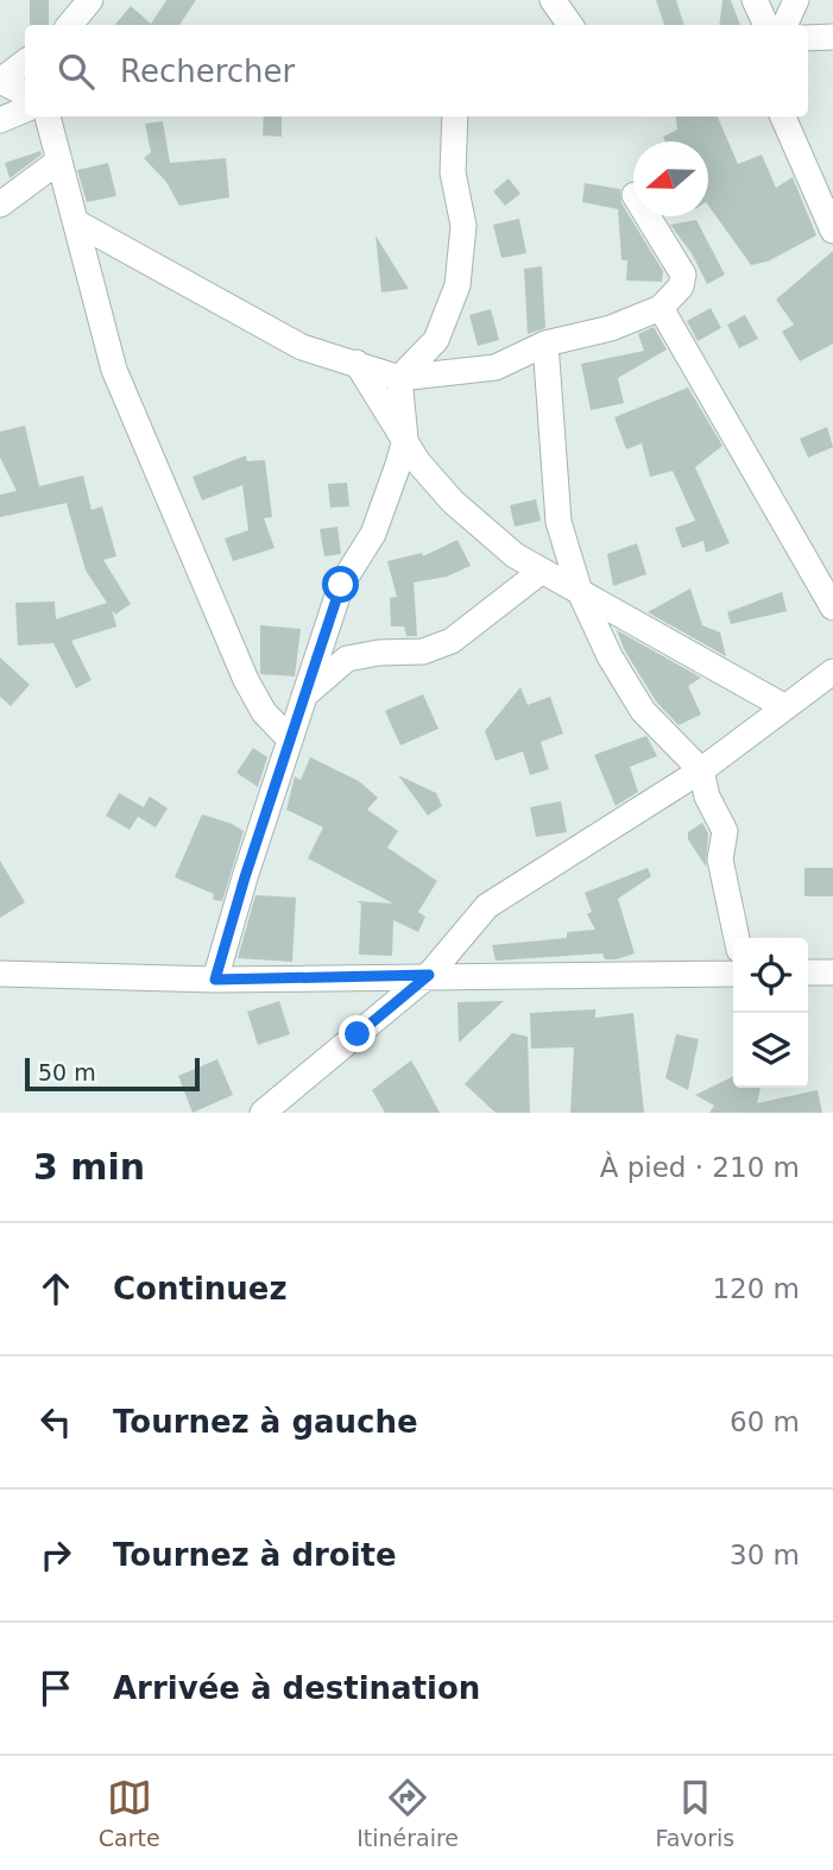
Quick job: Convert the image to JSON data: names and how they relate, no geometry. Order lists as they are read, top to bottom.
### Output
{
  "scale_bar": "50 m",
  "north": "left",
  "page": {
    "search": "Rechercher",
    "scale": "50 m",
    "heading": ["3 min", "À pied · 210 m"],
    "list": [
      ["Continuez", "120 m"],
      ["Tournez à gauche", "60 m"],
      ["Tournez à droite", "30 m"],
      "Arrivée à destination"
    ],
    "nav": ["Carte", "Itinéraire", "Favoris"]
  }
}
